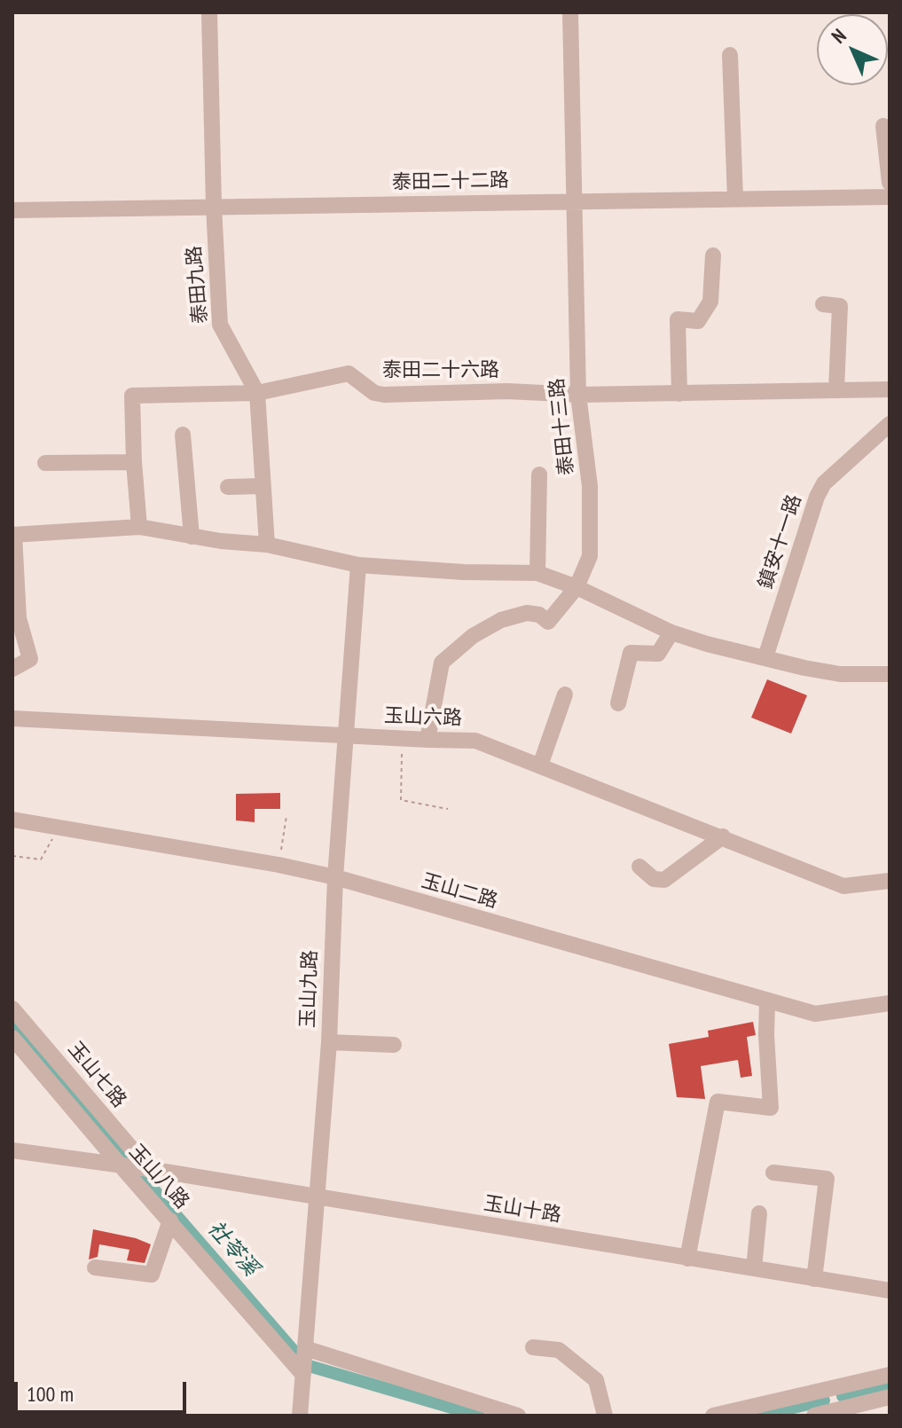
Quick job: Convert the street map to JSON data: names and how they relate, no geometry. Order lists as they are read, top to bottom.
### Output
{
  "streets": {
    "street": [
      "泰田二十二路",
      "泰田九路",
      "泰田二十六路",
      "泰田十三路",
      "鎮安十一路",
      "玉山六路",
      "玉山二路",
      "玉山九路",
      "玉山七路",
      "玉山八路",
      "玉山十路"
    ]
  },
  "crossings": [
    ["泰田二十二路", "泰田九路"],
    ["泰田二十二路", "泰田十三路"],
    ["泰田九路", "泰田二十六路"],
    ["泰田二十六路", "泰田十三路"],
    ["泰田十三路", "玉山六路"],
    ["玉山六路", "玉山九路"],
    ["玉山二路", "玉山九路"],
    ["玉山九路", "玉山八路"],
    ["玉山九路", "玉山十路"],
    ["玉山七路", "玉山十路"],
    ["玉山八路", "玉山十路"]
  ],
  "water": ["社苓溪"],
  "scale_bar": "100 m",
  "north": "top left"
}
